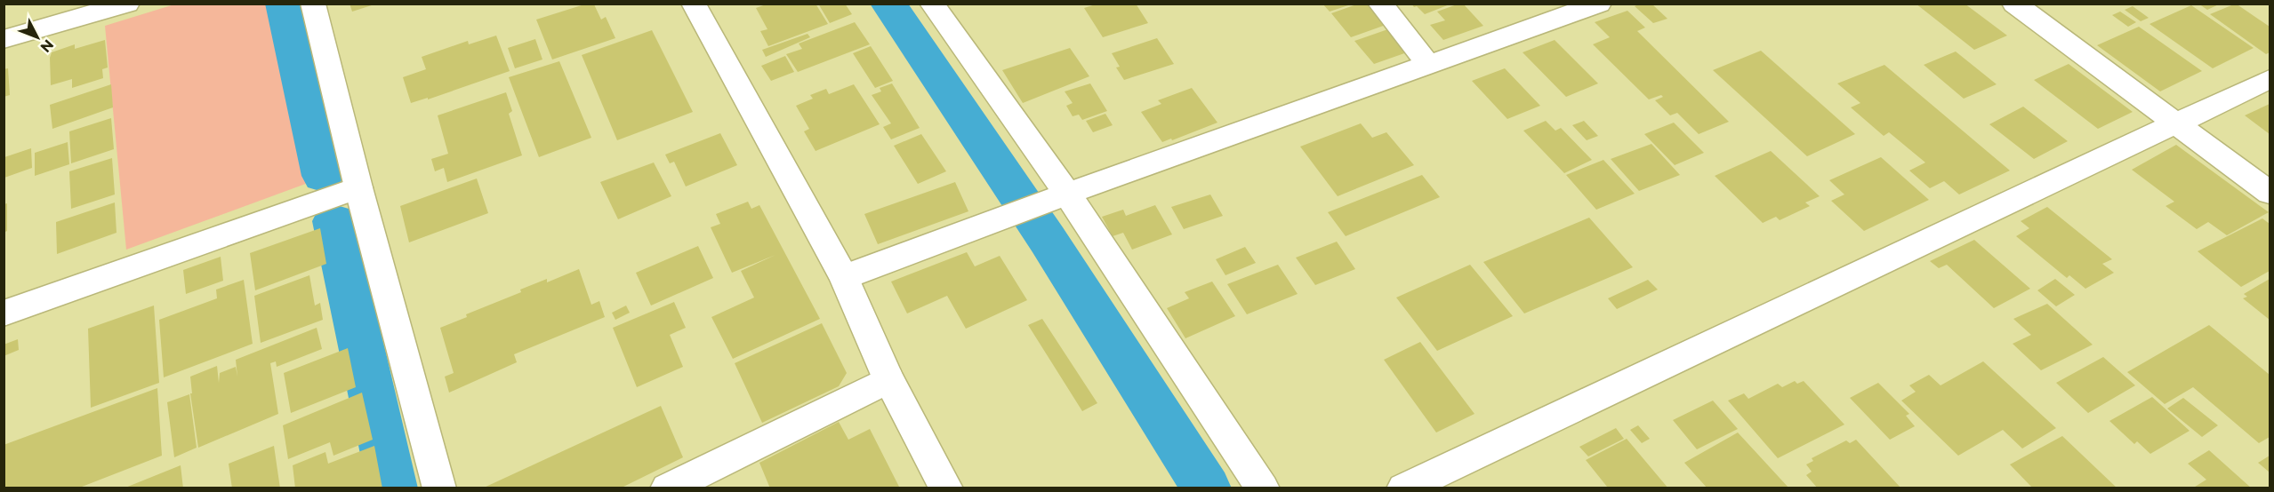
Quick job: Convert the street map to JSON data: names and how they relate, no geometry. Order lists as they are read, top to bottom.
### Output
{
  "north": "bottom right"
}
